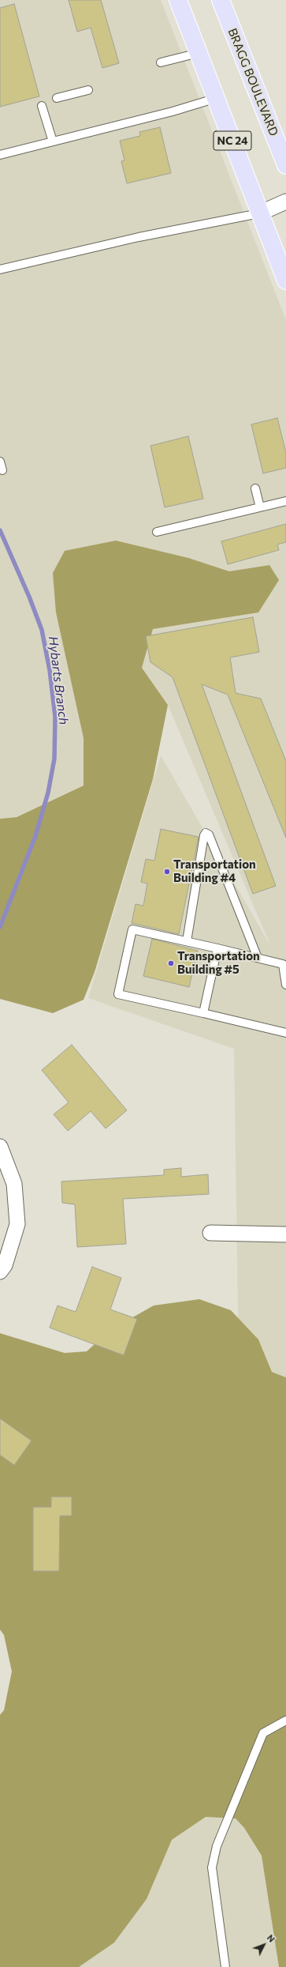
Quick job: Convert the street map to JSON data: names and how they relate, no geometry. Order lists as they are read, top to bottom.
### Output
{
  "streets": {
    "main road": ["BRAGG BOULEVARD", "NC 24"]
  },
  "water": ["Hybarts Branch"],
  "places": ["Transportation Building #4", "Transportation Building #5"],
  "north": "top right"
}
